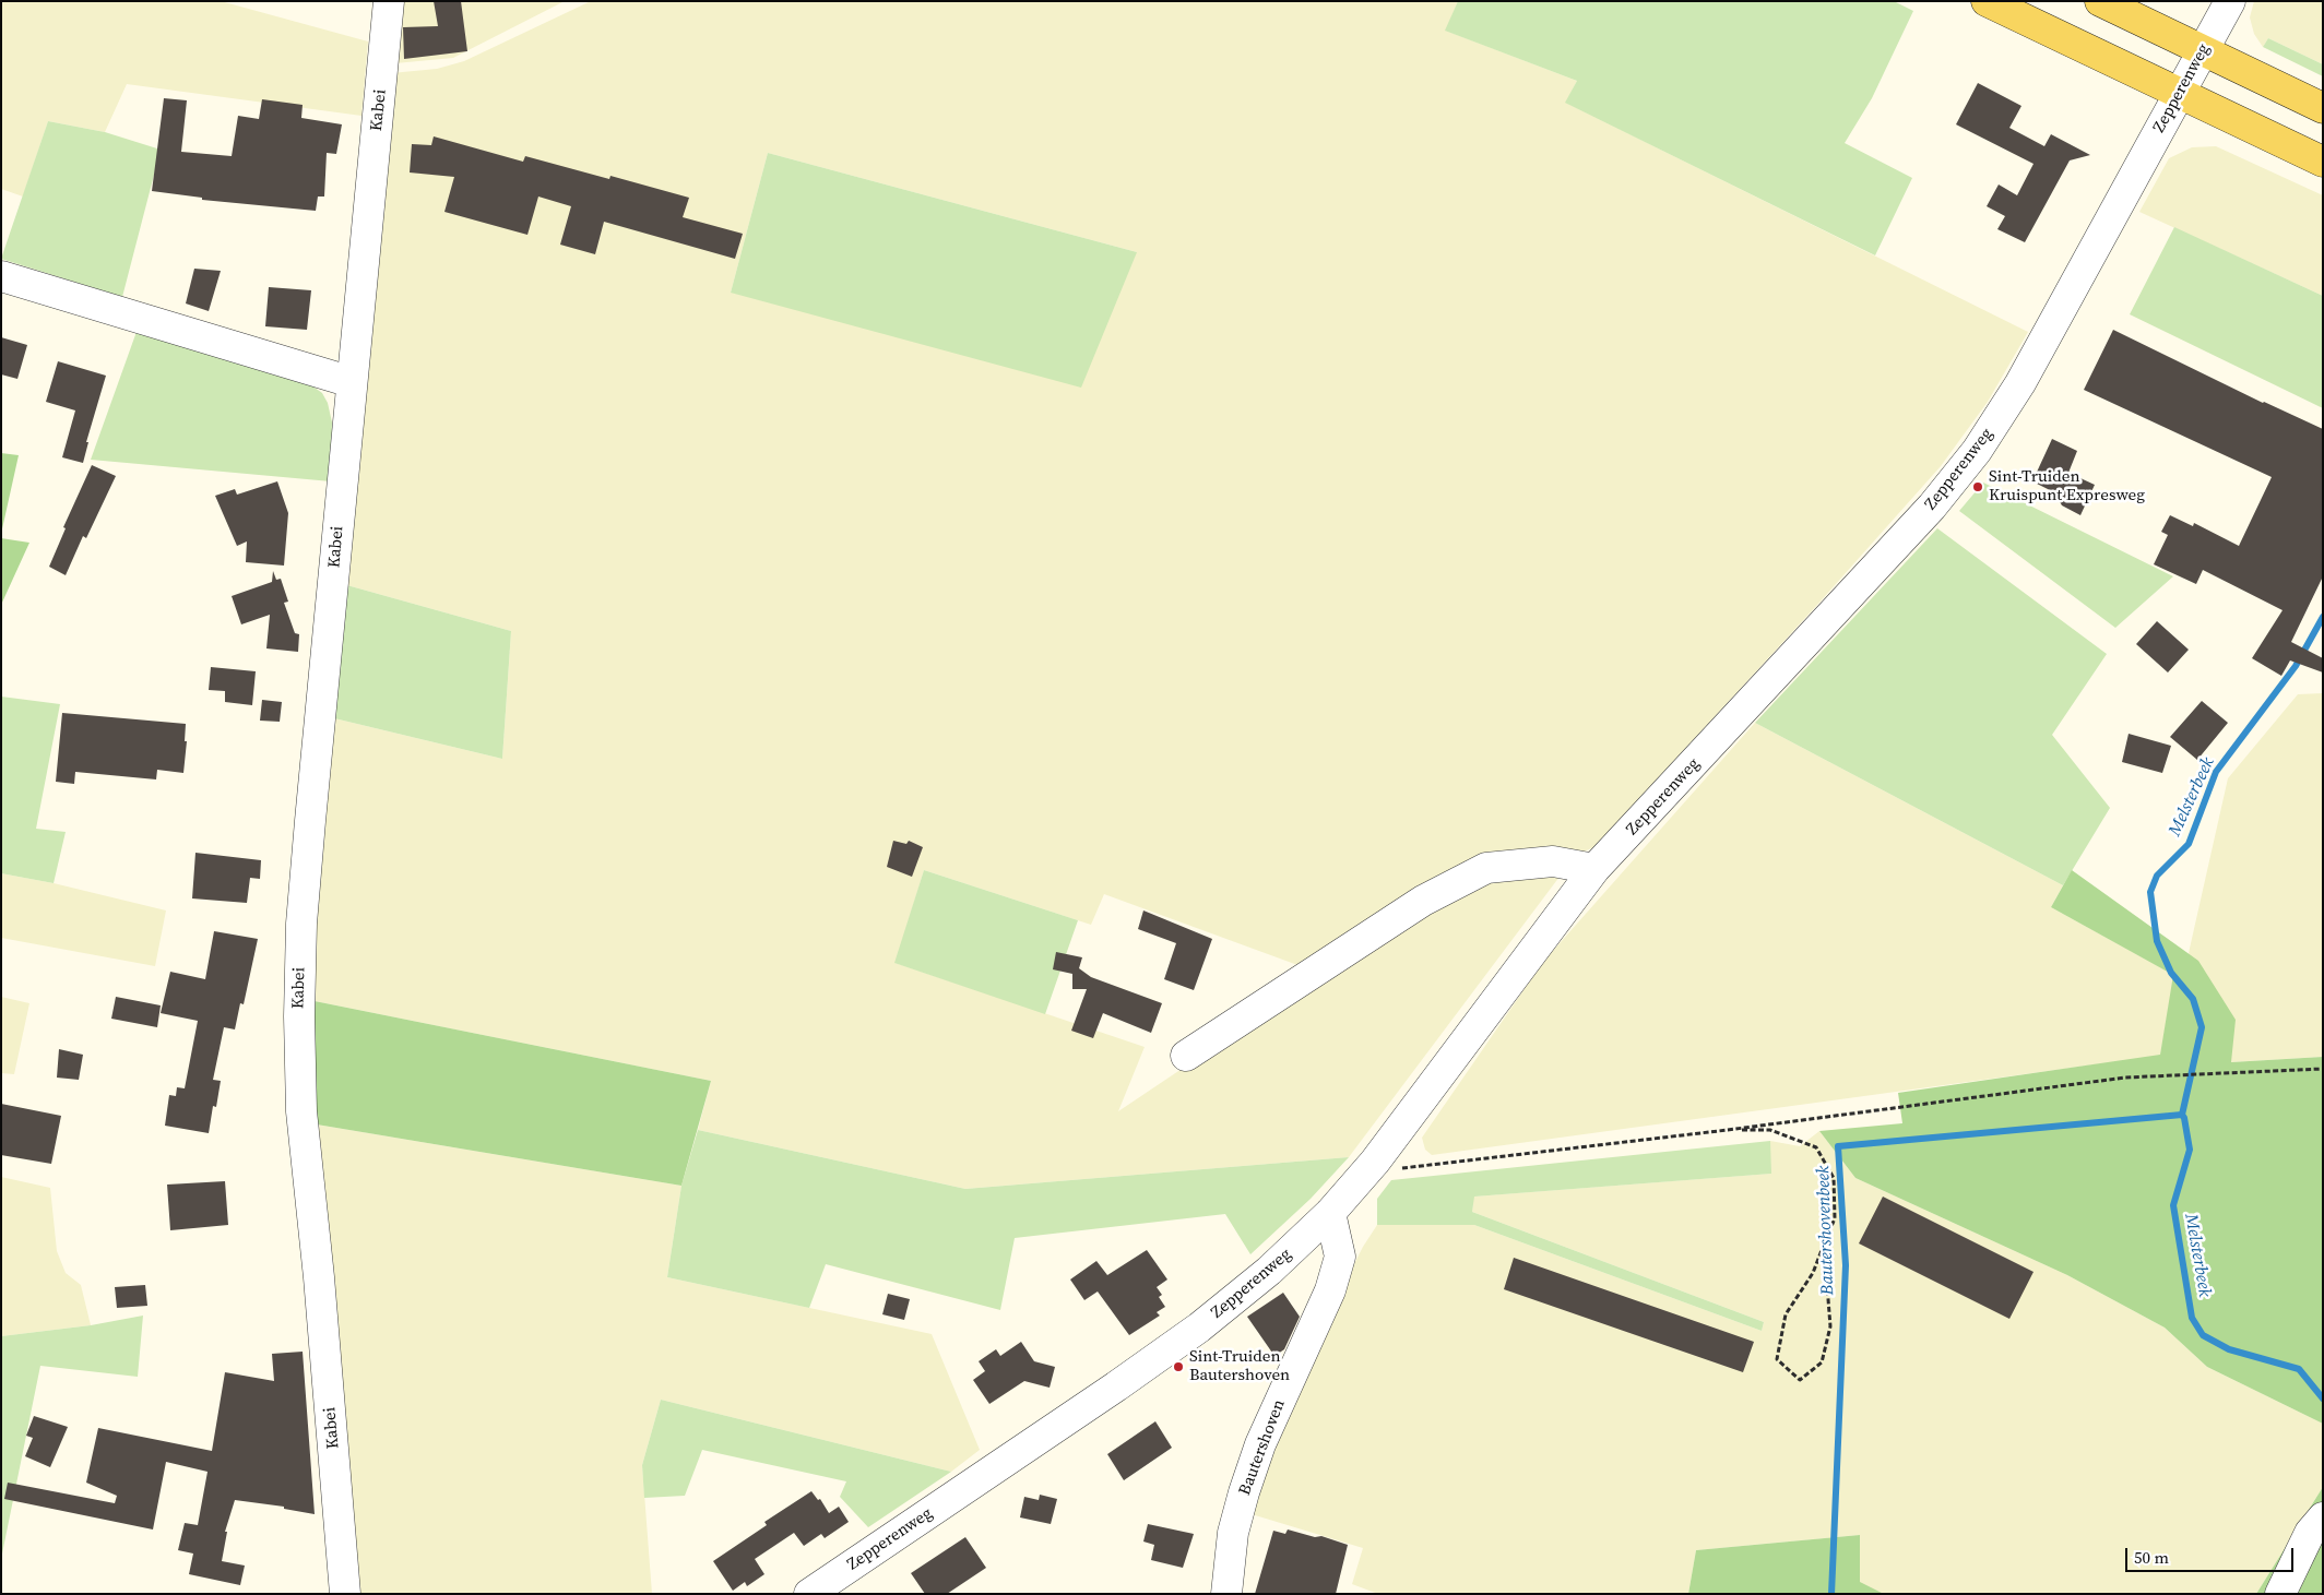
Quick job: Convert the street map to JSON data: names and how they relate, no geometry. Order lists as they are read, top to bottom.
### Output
{
  "streets": {
    "street": ["Zepperenweg", "Kabei", "Bautershoven"]
  },
  "crossings": [
    ["Zepperenweg", "Bautershoven"]
  ],
  "water": ["Melsterbeek", "Bautershovenbeek"],
  "places": ["Sint-Truiden Kruispunt Expresweg", "Sint-Truiden Bautershoven"],
  "scale_bar": "50 m"
}
